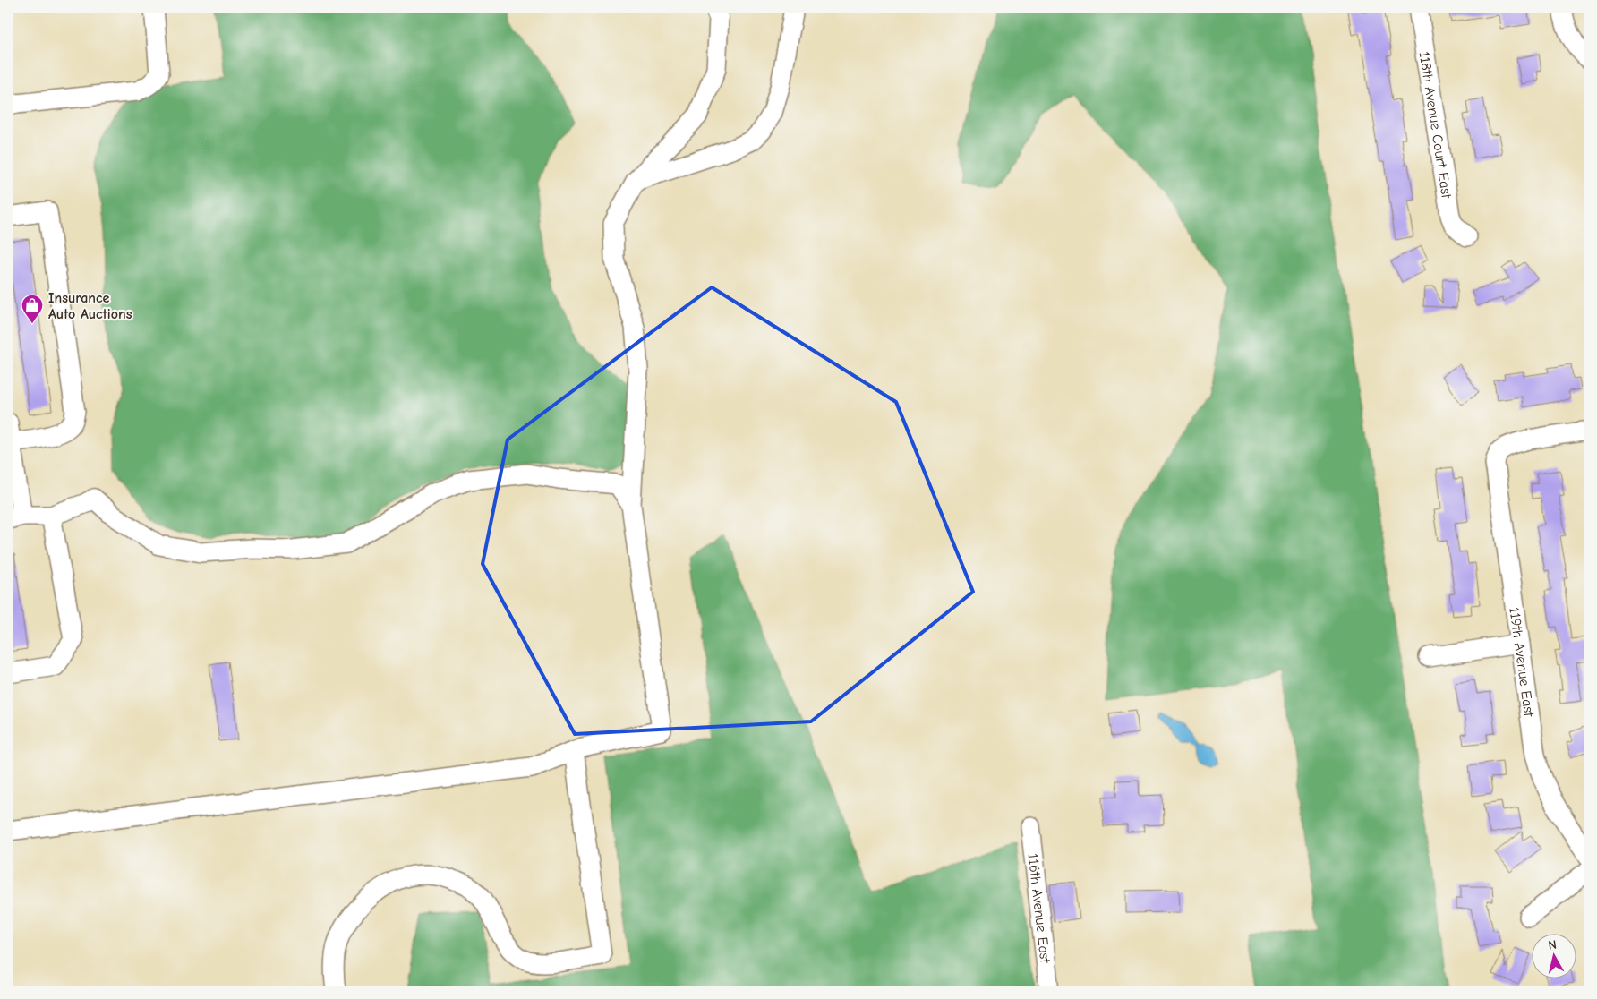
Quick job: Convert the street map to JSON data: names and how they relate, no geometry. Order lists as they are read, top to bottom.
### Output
{
  "streets": {
    "street": ["118th Avenue Court East", "119th Avenue East", "116th Avenue East"]
  },
  "places": {
    "shop": ["Insurance Auto Auctions"]
  },
  "north": "top"
}
